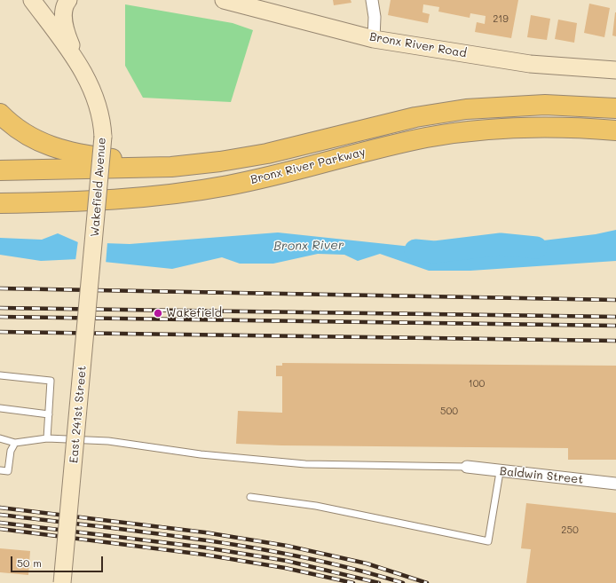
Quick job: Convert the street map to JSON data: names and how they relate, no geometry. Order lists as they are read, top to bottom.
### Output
{
  "streets": {
    "highway": ["Bronx River Parkway"],
    "street": [
      "Bronx River Road",
      "Wakefield Avenue",
      "East 241st Street",
      "Baldwin Street"
    ]
  },
  "crossings": [
    ["Wakefield Avenue", "East 241st Street"]
  ],
  "water": ["Bronx River"],
  "places": ["Wakefield"],
  "house_numbers": [
    "219",
    "100",
    "500",
    "250"
  ],
  "scale_bar": "50 m"
}
